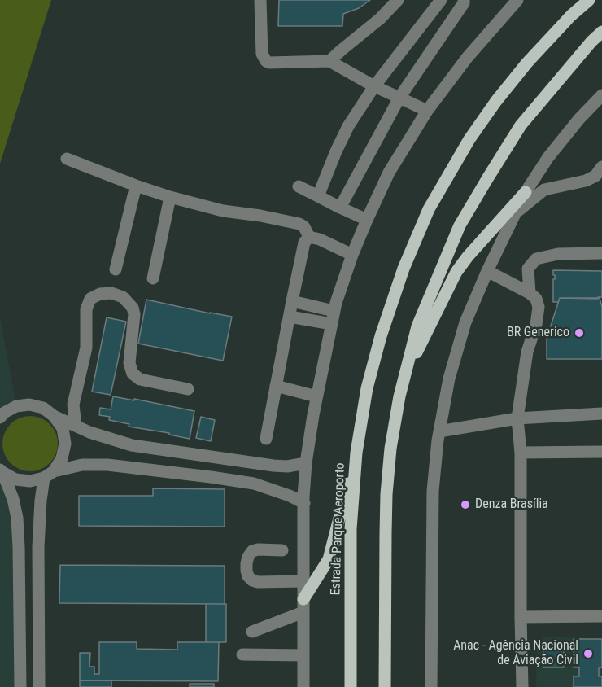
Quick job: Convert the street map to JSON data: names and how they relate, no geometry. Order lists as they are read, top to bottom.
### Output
{
  "streets": {
    "main road": ["Estrada Parque Aeroporto"]
  },
  "places": ["BR Generico", "Denza Brasília", "Anac - Agência Nacional de Aviação Civil"]
}
